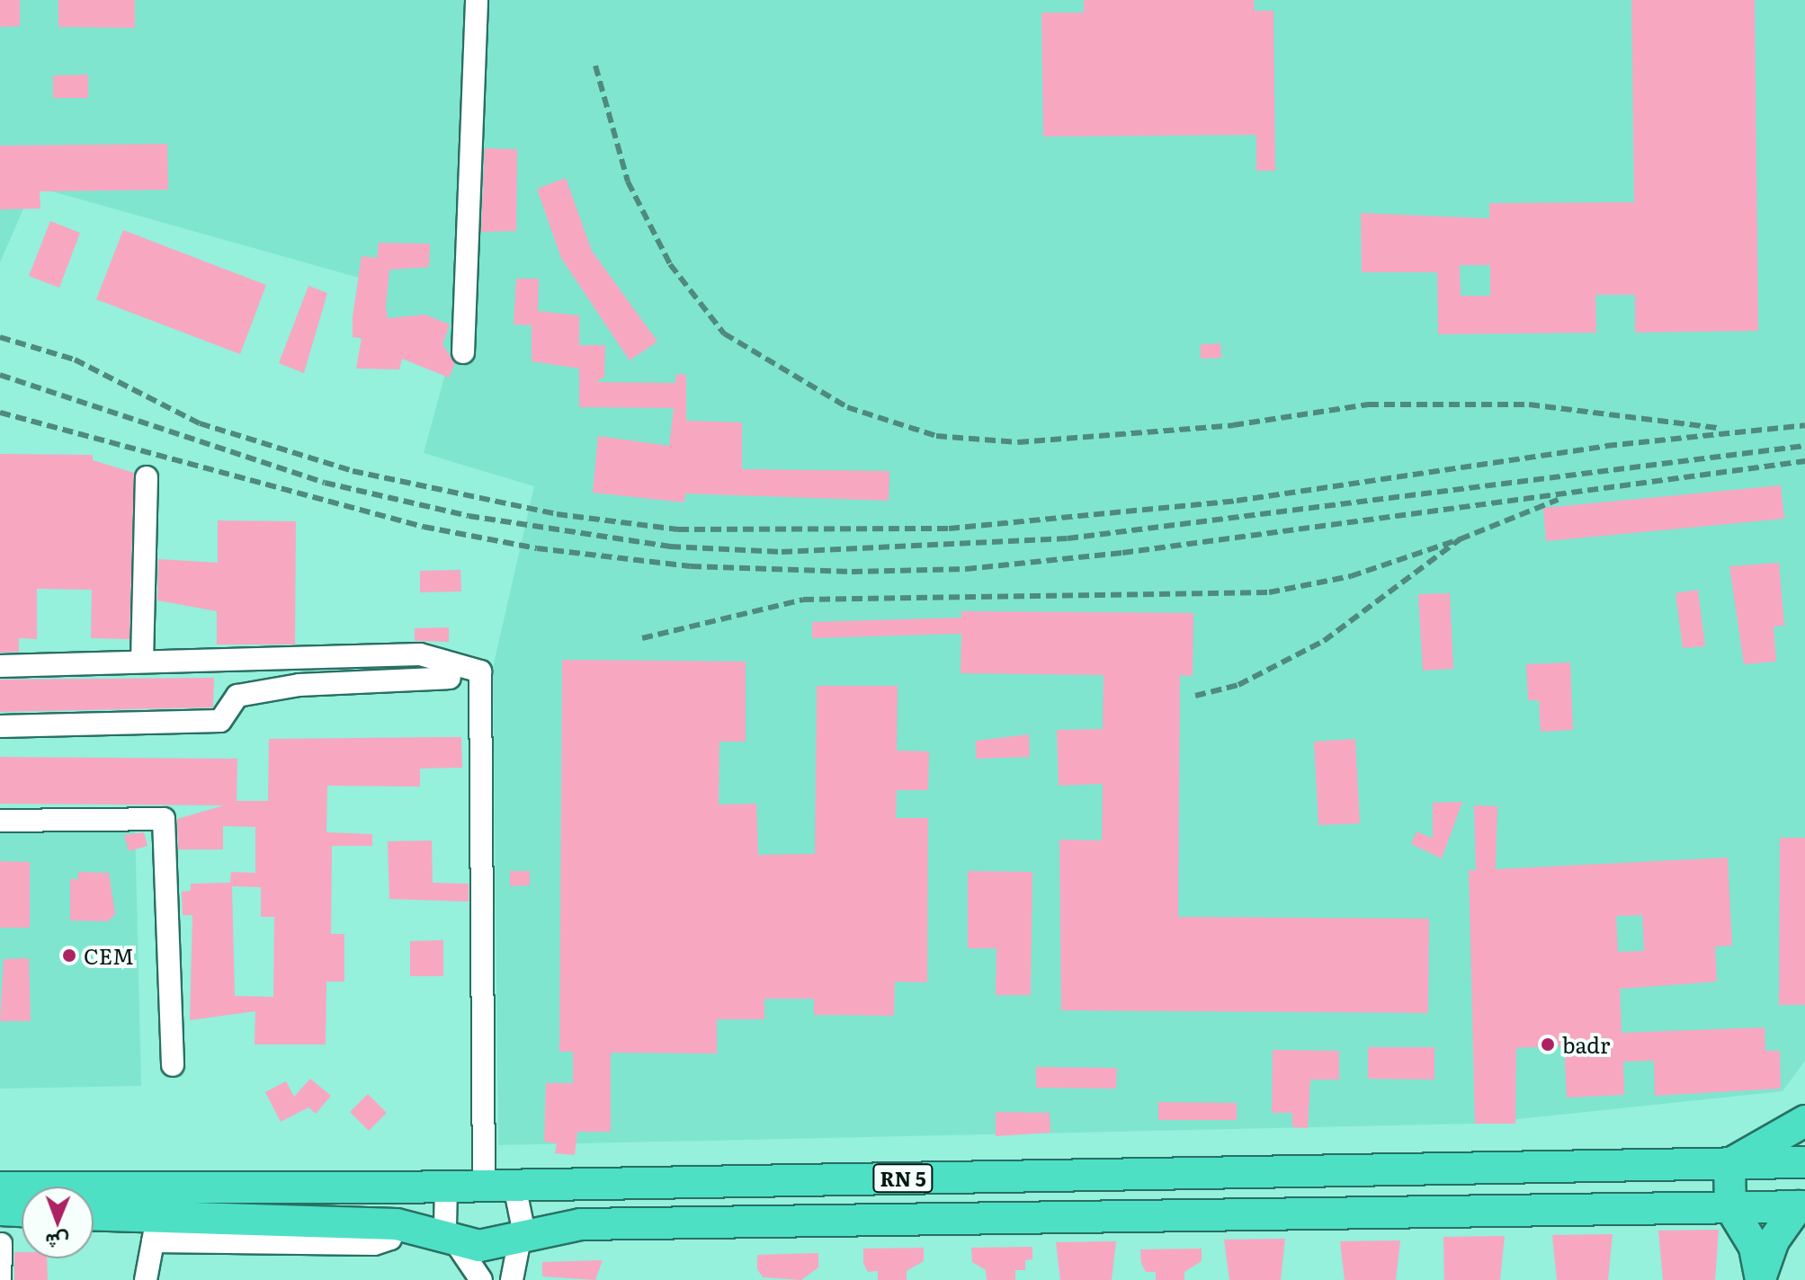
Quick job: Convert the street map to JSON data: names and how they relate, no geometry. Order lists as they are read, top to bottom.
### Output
{
  "streets": {
    "highway": ["RN 5"]
  },
  "places": ["CEM", "badr"],
  "north": "bottom"
}
